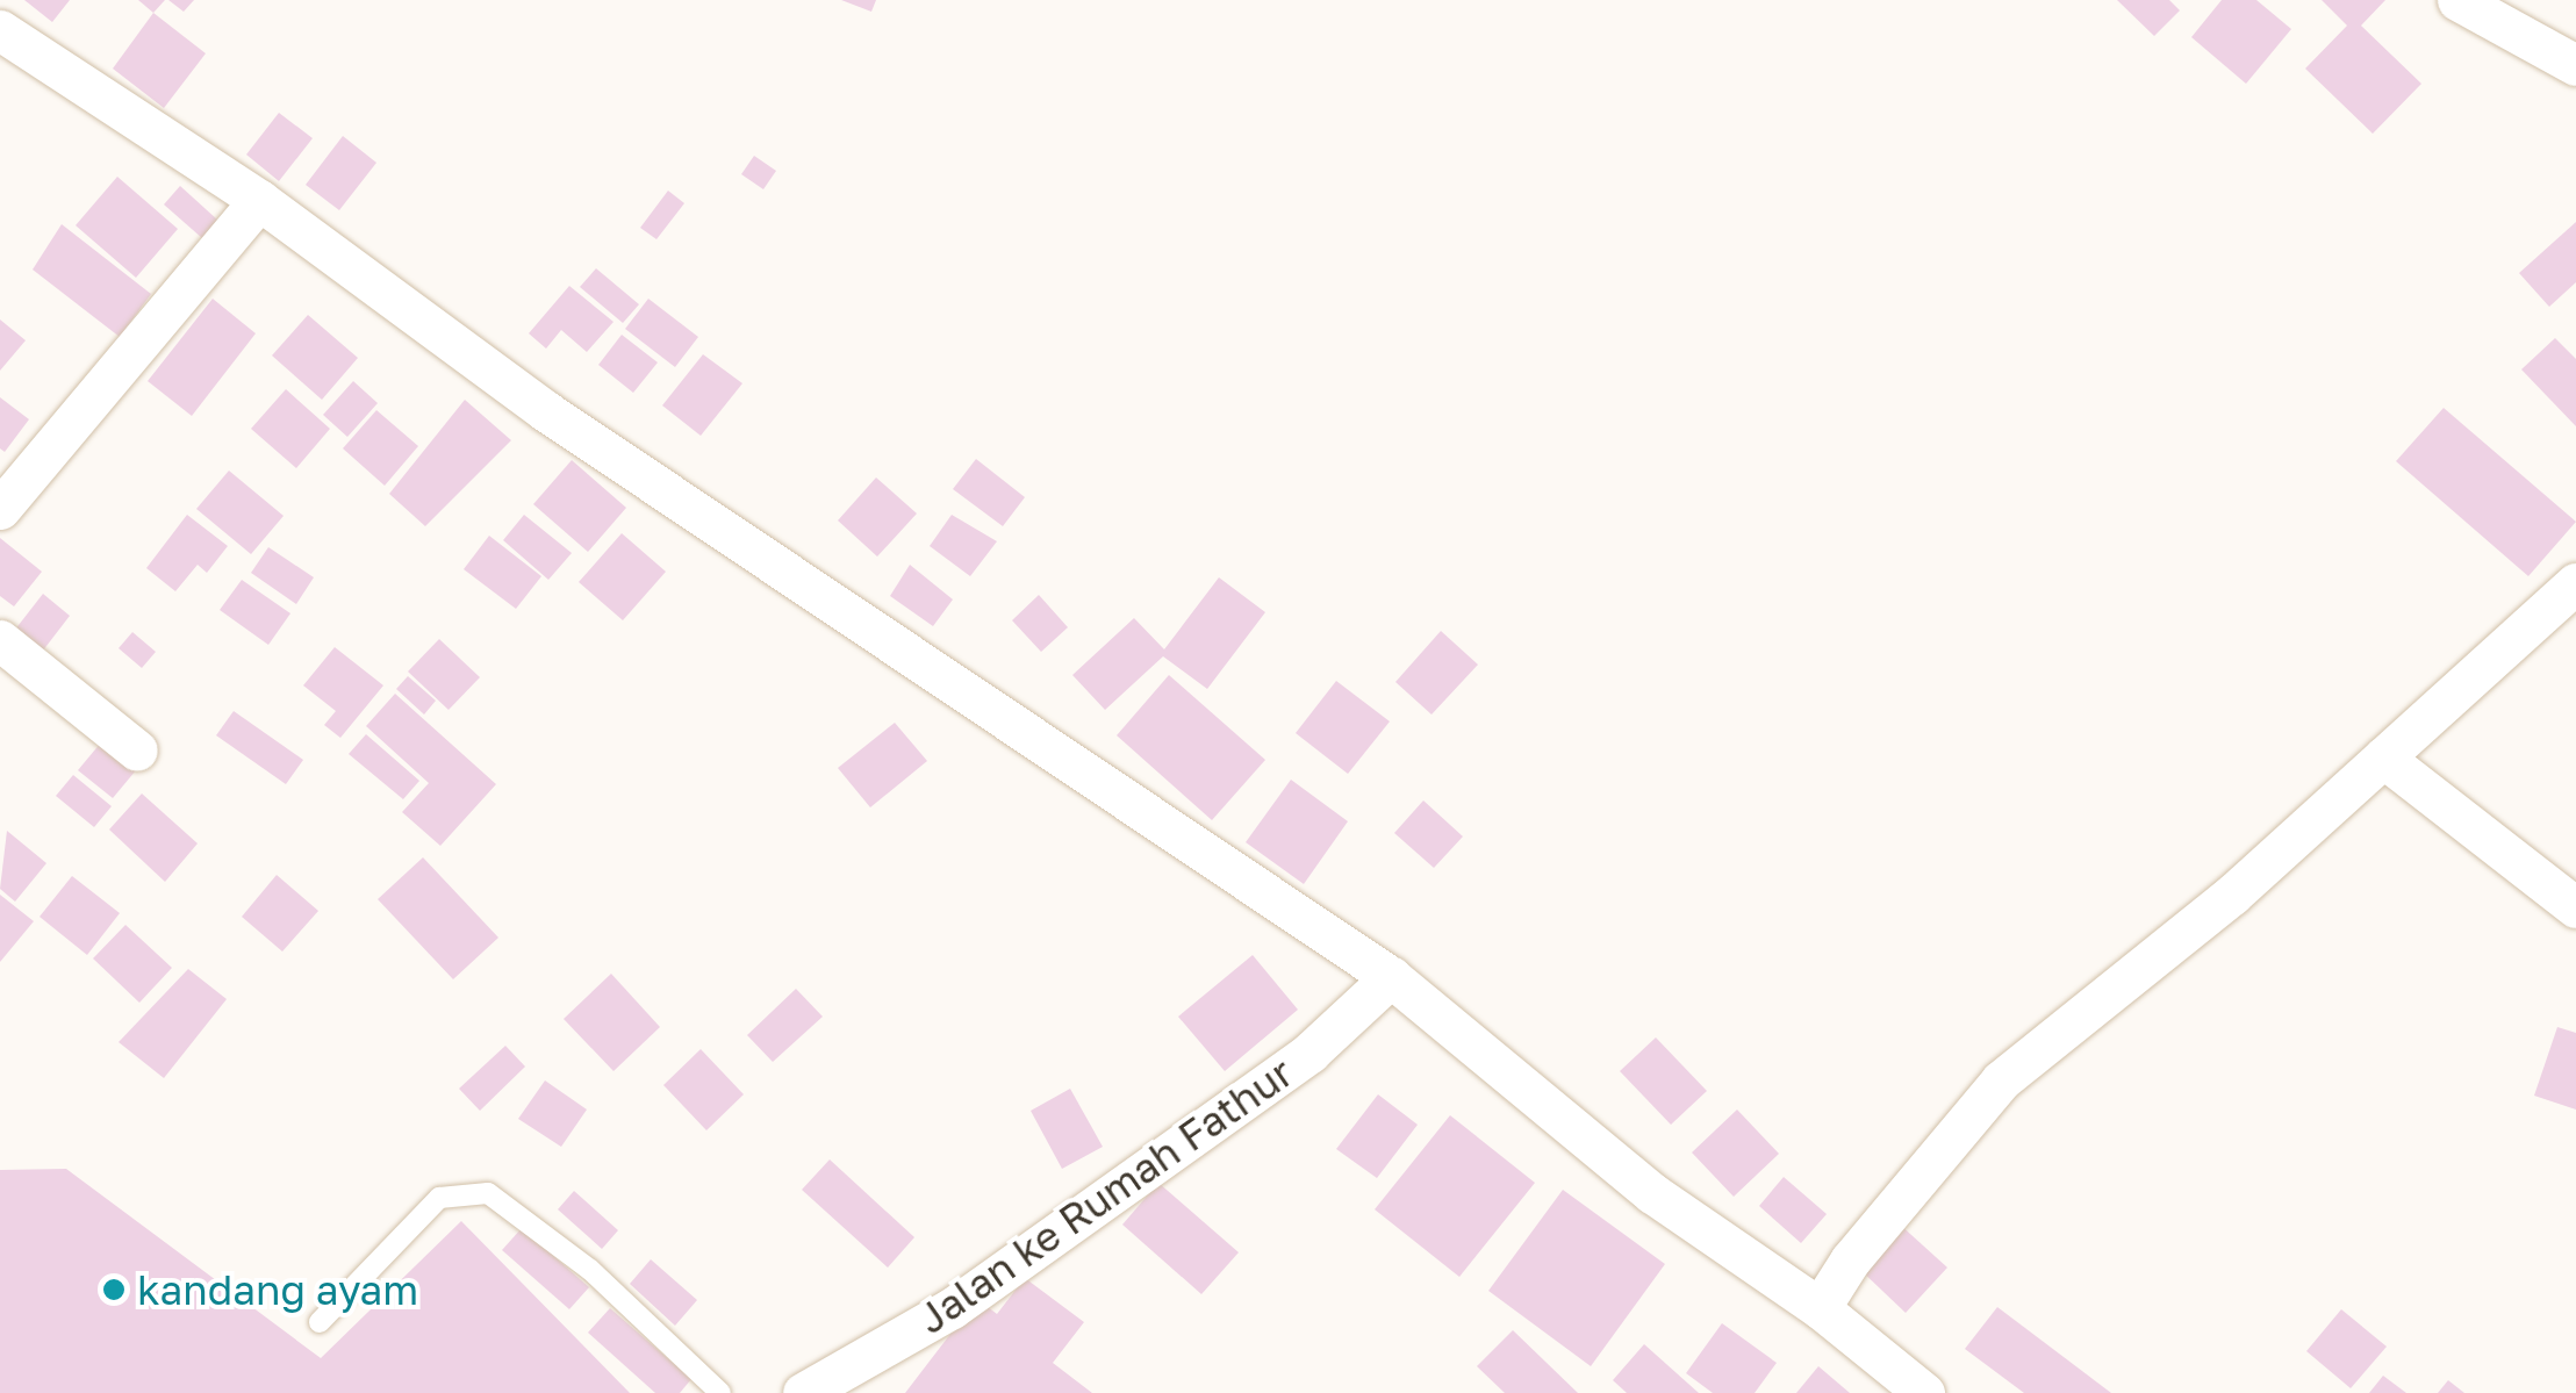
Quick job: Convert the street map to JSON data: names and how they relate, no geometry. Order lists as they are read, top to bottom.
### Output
{
  "streets": {
    "street": ["Jalan ke Rumah Fathur"]
  },
  "places": ["kandang ayam"]
}
